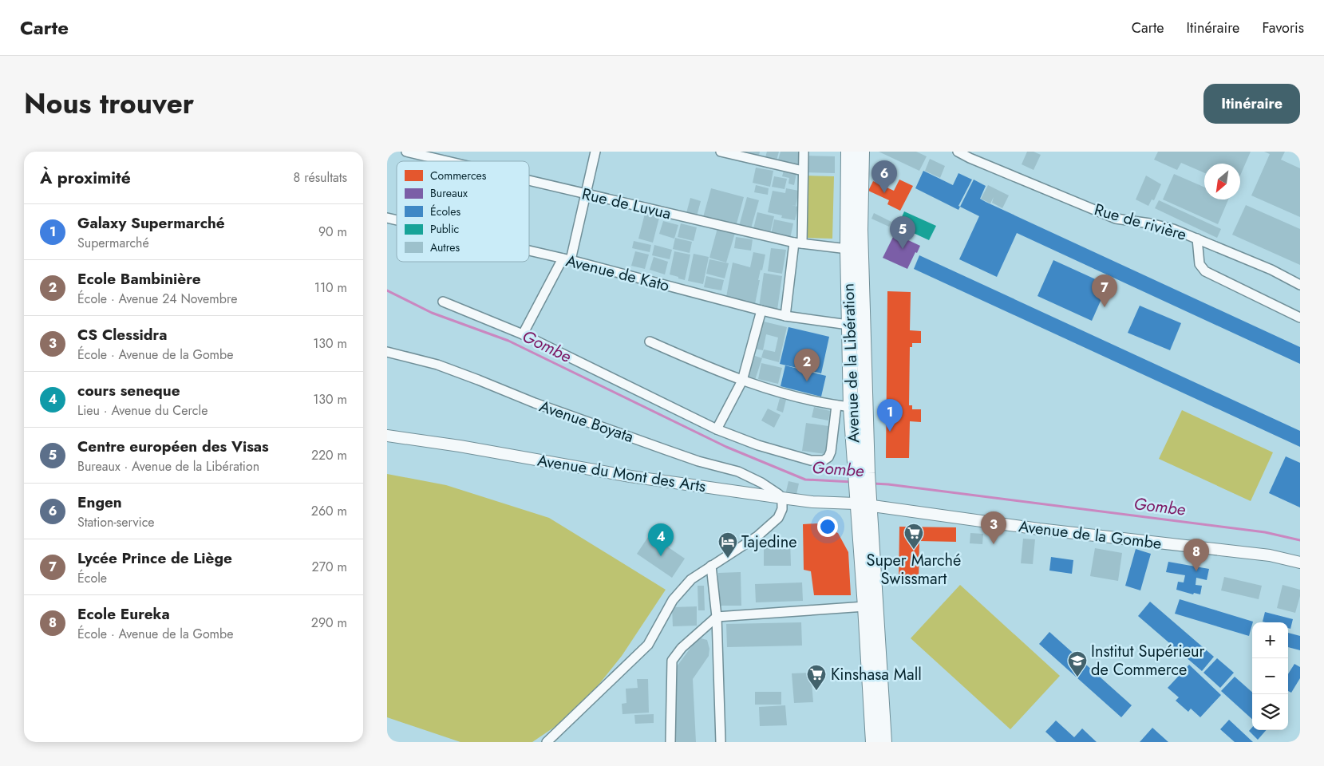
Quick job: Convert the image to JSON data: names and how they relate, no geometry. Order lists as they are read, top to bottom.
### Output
{
  "streets": {
    "main road": ["Avenue de la Libération"],
    "street": [
      "Rue de Luvua",
      "Rue de rivière",
      "Avenue de Kato",
      "Avenue Boyata",
      "Avenue du Mont des Arts",
      "Avenue de la Gombe"
    ]
  },
  "crossings": [
    ["Rue de Luvua", "Avenue de la Libération"],
    ["Avenue de Kato", "Avenue de la Libération"],
    ["Avenue de la Libération", "Avenue du Mont des Arts"],
    ["Avenue de la Libération", "Avenue de la Gombe"],
    ["Avenue Boyata", "Avenue du Mont des Arts"],
    ["Avenue du Mont des Arts", "Avenue de la Gombe"]
  ],
  "water": ["Gombe"],
  "places": {
    "supermarket": ["Super Marché Swissmart", "Kinshasa Mall"],
    "hotel": ["Tajedine"],
    "school or university": ["Institut Supérieur de Commerce"]
  },
  "legend": [
    "Commerces",
    "Bureaux",
    "Écoles",
    "Public",
    "Autres"
  ],
  "north": "bottom left",
  "page": {
    "header": "Carte",
    "nav": ["Carte", "Itinéraire", "Favoris"],
    "title": "Nous trouver",
    "buttons": "Itinéraire",
    "heading": ["À proximité", "8 résultats"],
    "pins": [
      "6",
      "5",
      "7",
      "2",
      "1",
      "3",
      "4",
      "8"
    ],
    "list": [
      {
        "mark": "1",
        "name": "Galaxy Supermarché",
        "note": "Supermarché",
        "value": "90 m"
      },
      {
        "mark": "2",
        "name": "Ecole Bambinière",
        "note": "École · Avenue 24 Novembre",
        "value": "110 m"
      },
      {
        "mark": "3",
        "name": "CS Clessidra",
        "note": "École · Avenue de la Gombe",
        "value": "130 m"
      },
      {
        "mark": "4",
        "name": "cours seneque",
        "note": "Lieu · Avenue du Cercle",
        "value": "130 m"
      },
      {
        "mark": "5",
        "name": "Centre européen des Visas",
        "note": "Bureaux · Avenue de la Libération",
        "value": "220 m"
      },
      {
        "mark": "6",
        "name": "Engen",
        "note": "Station-service",
        "value": "260 m"
      },
      {
        "mark": "7",
        "name": "Lycée Prince de Liège",
        "note": "École",
        "value": "270 m"
      },
      {
        "mark": "8",
        "name": "Ecole Eureka",
        "note": "École · Avenue de la Gombe",
        "value": "290 m"
      }
    ],
    "map_buttons": ["+", "−"]
  }
}
